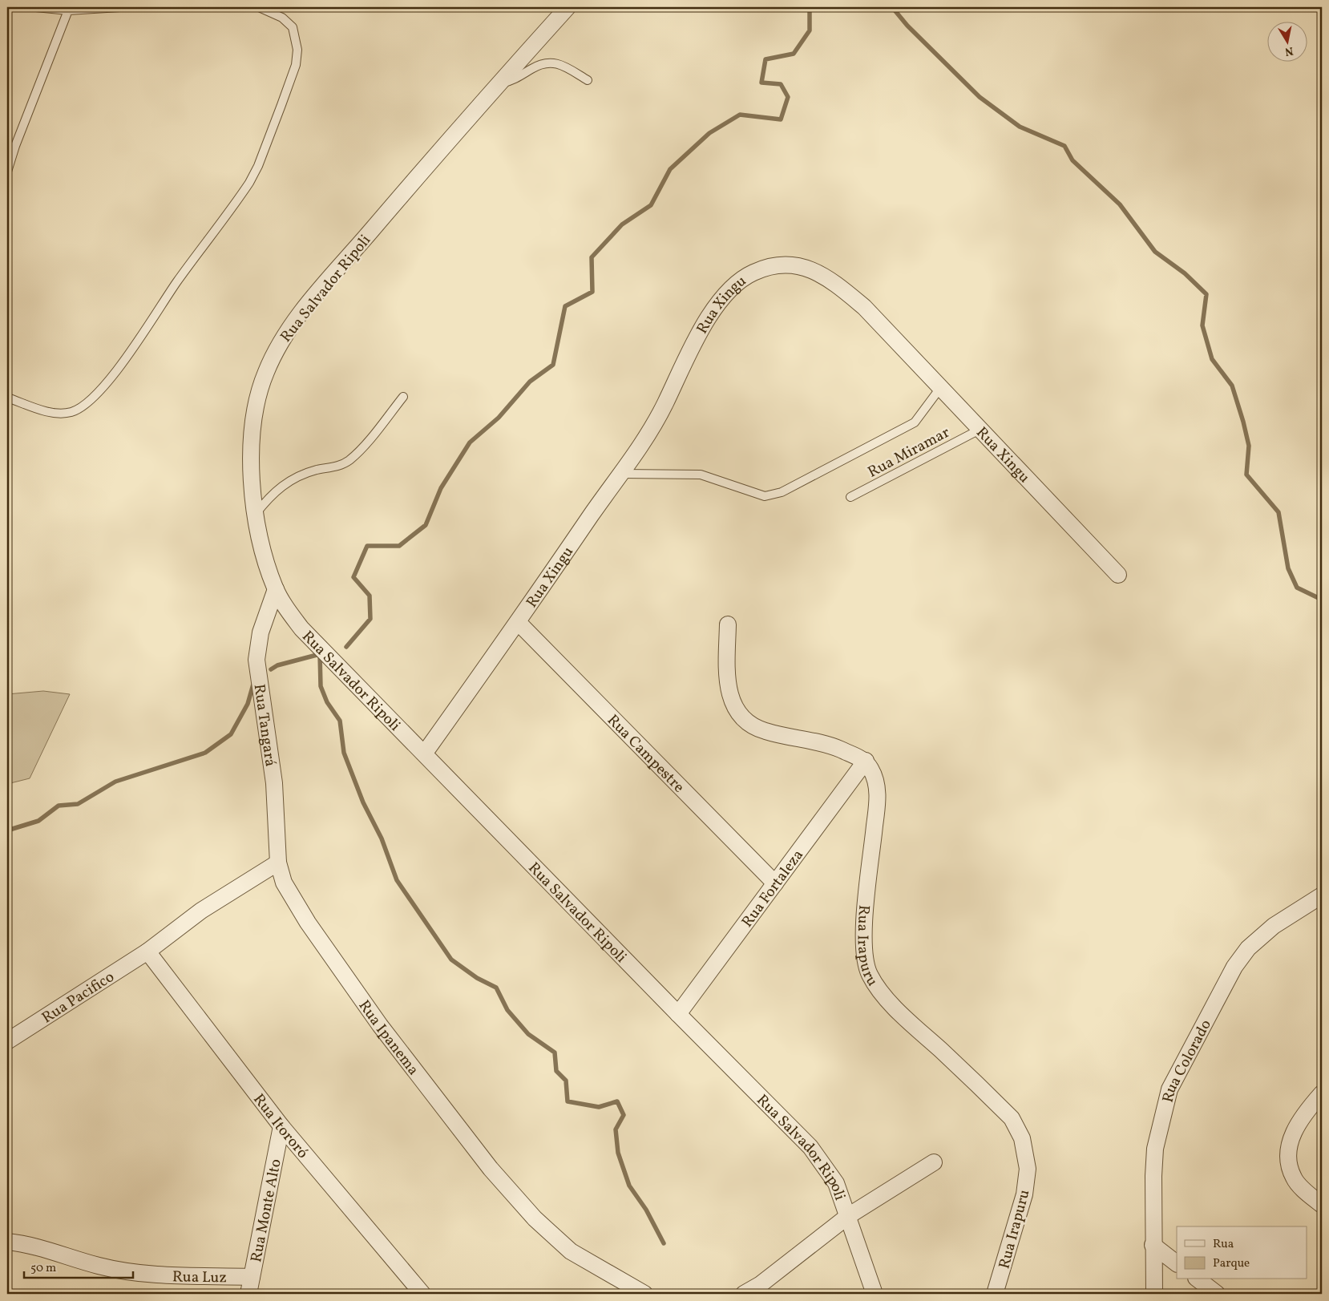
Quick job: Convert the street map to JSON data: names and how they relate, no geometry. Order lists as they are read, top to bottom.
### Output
{
  "streets": {
    "street": [
      "Rua Salvador Ripoli",
      "Rua Xingu",
      "Rua Tangará",
      "Rua Campestre",
      "Rua Fortaleza",
      "Rua Irapuru",
      "Rua Pacifico",
      "Rua Ipanema",
      "Rua Colorado",
      "Rua Itororó",
      "Rua Monte Alto",
      "Rua Luz"
    ],
    "lane": ["Rua Miramar"]
  },
  "crossings": [
    ["Rua Salvador Ripoli", "Rua Xingu"],
    ["Rua Salvador Ripoli", "Rua Tangará"],
    ["Rua Salvador Ripoli", "Rua Fortaleza"],
    ["Rua Xingu", "Rua Miramar"],
    ["Rua Xingu", "Rua Campestre"],
    ["Rua Tangará", "Rua Ipanema"],
    ["Rua Campestre", "Rua Fortaleza"],
    ["Rua Fortaleza", "Rua Irapuru"],
    ["Rua Pacifico", "Rua Itororó"],
    ["Rua Itororó", "Rua Monte Alto"],
    ["Rua Monte Alto", "Rua Luz"]
  ],
  "legend": ["Rua", "Parque"],
  "scale_bar": "50 m",
  "north": "bottom"
}
